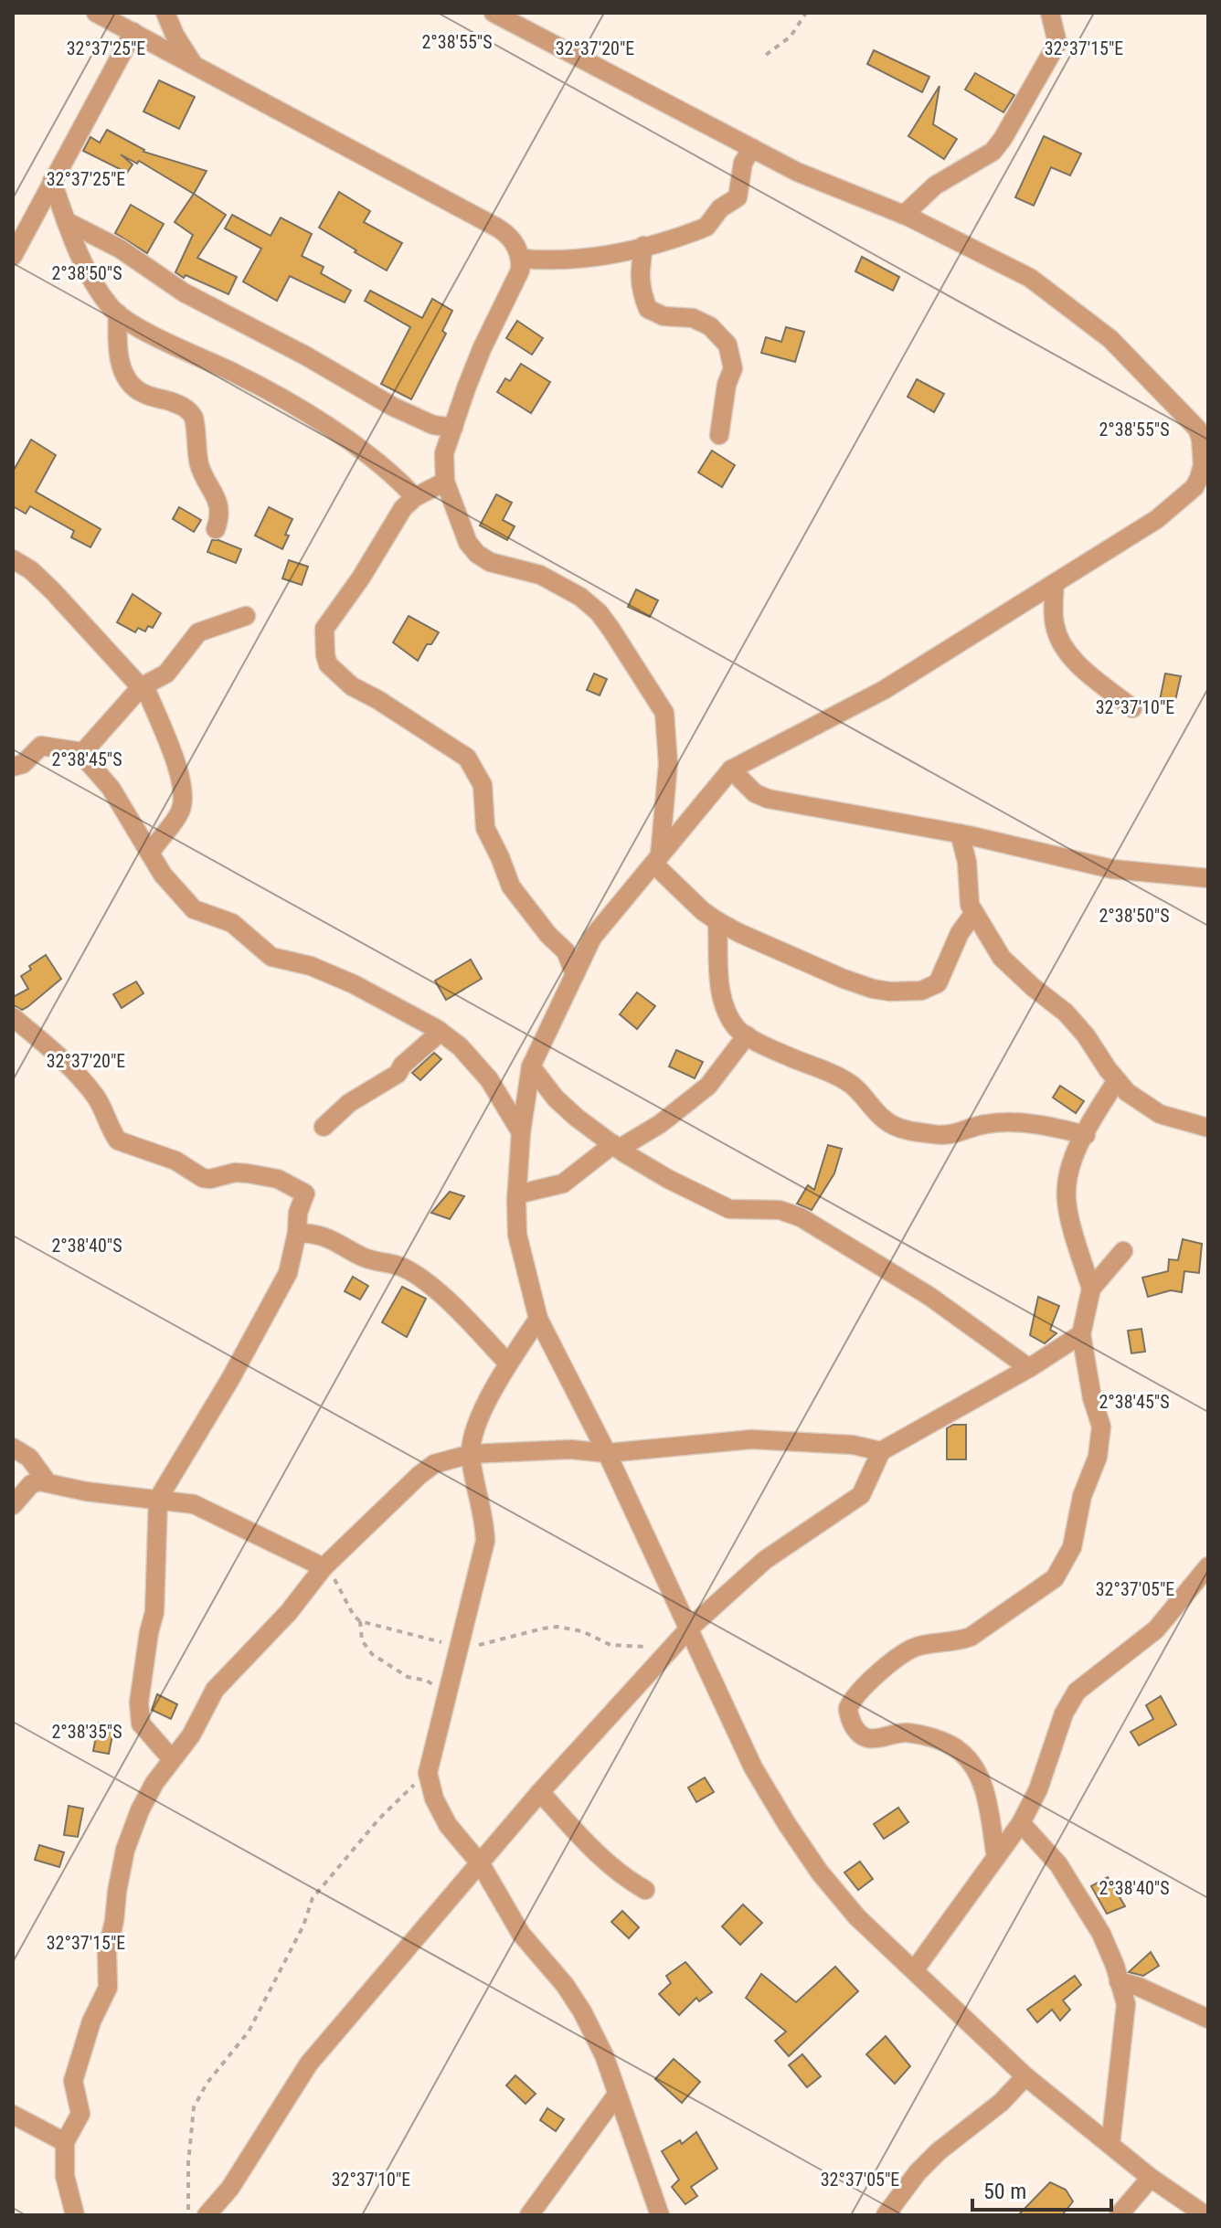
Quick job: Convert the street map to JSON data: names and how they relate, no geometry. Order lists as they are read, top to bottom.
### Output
{
  "scale_bar": "50 m",
  "coordinates": [
    "2°38'55\"S",
    "32°37'25\"E",
    "32°37'20\"E",
    "32°37'15\"E",
    "2°38'50\"S",
    "32°37'10\"E",
    "2°38'45\"S",
    "2°38'40\"S",
    "32°37'05\"E",
    "2°38'35\"S"
  ]
}
